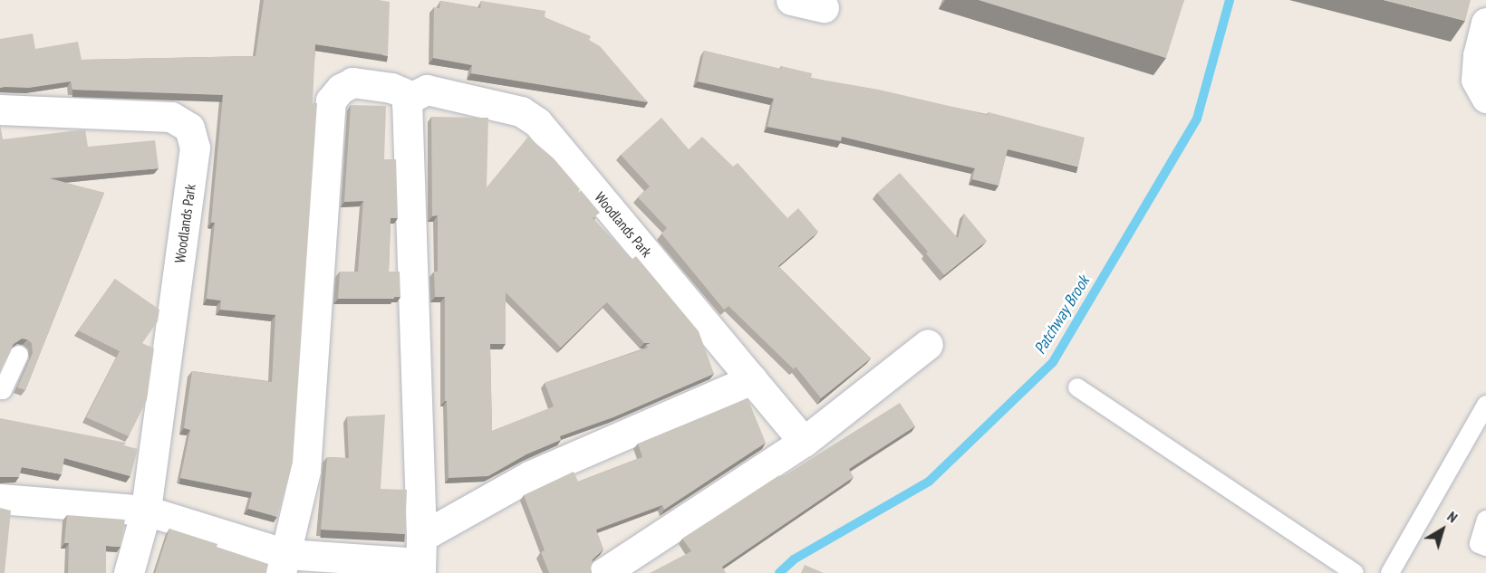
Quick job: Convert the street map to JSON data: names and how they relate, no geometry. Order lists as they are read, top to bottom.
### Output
{
  "streets": {
    "street": ["Woodlands Park"]
  },
  "water": ["Patchway Brook"],
  "north": "top right"
}
